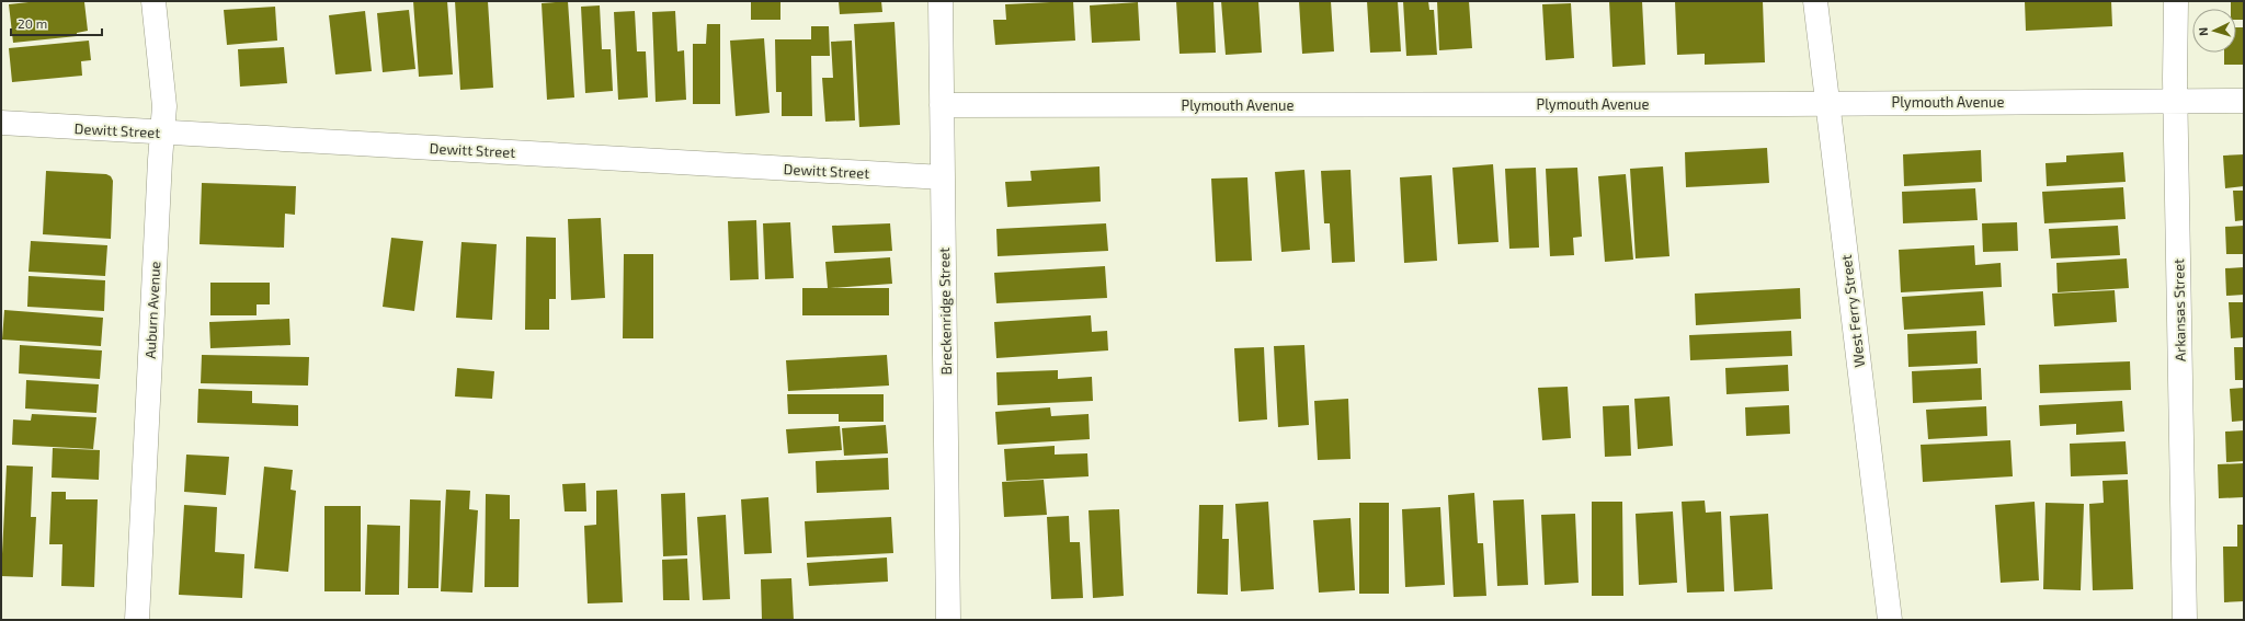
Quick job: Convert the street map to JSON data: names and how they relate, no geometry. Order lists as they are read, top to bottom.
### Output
{
  "streets": {
    "street": [
      "Plymouth Avenue",
      "Dewitt Street",
      "Auburn Avenue",
      "Arkansas Street",
      "Breckenridge Street",
      "West Ferry Street"
    ]
  },
  "crossings": [
    ["Plymouth Avenue", "Arkansas Street"],
    ["Plymouth Avenue", "Breckenridge Street"],
    ["Plymouth Avenue", "West Ferry Street"],
    ["Dewitt Street", "Auburn Avenue"],
    ["Dewitt Street", "Breckenridge Street"]
  ],
  "scale_bar": "20 m",
  "north": "left"
}
